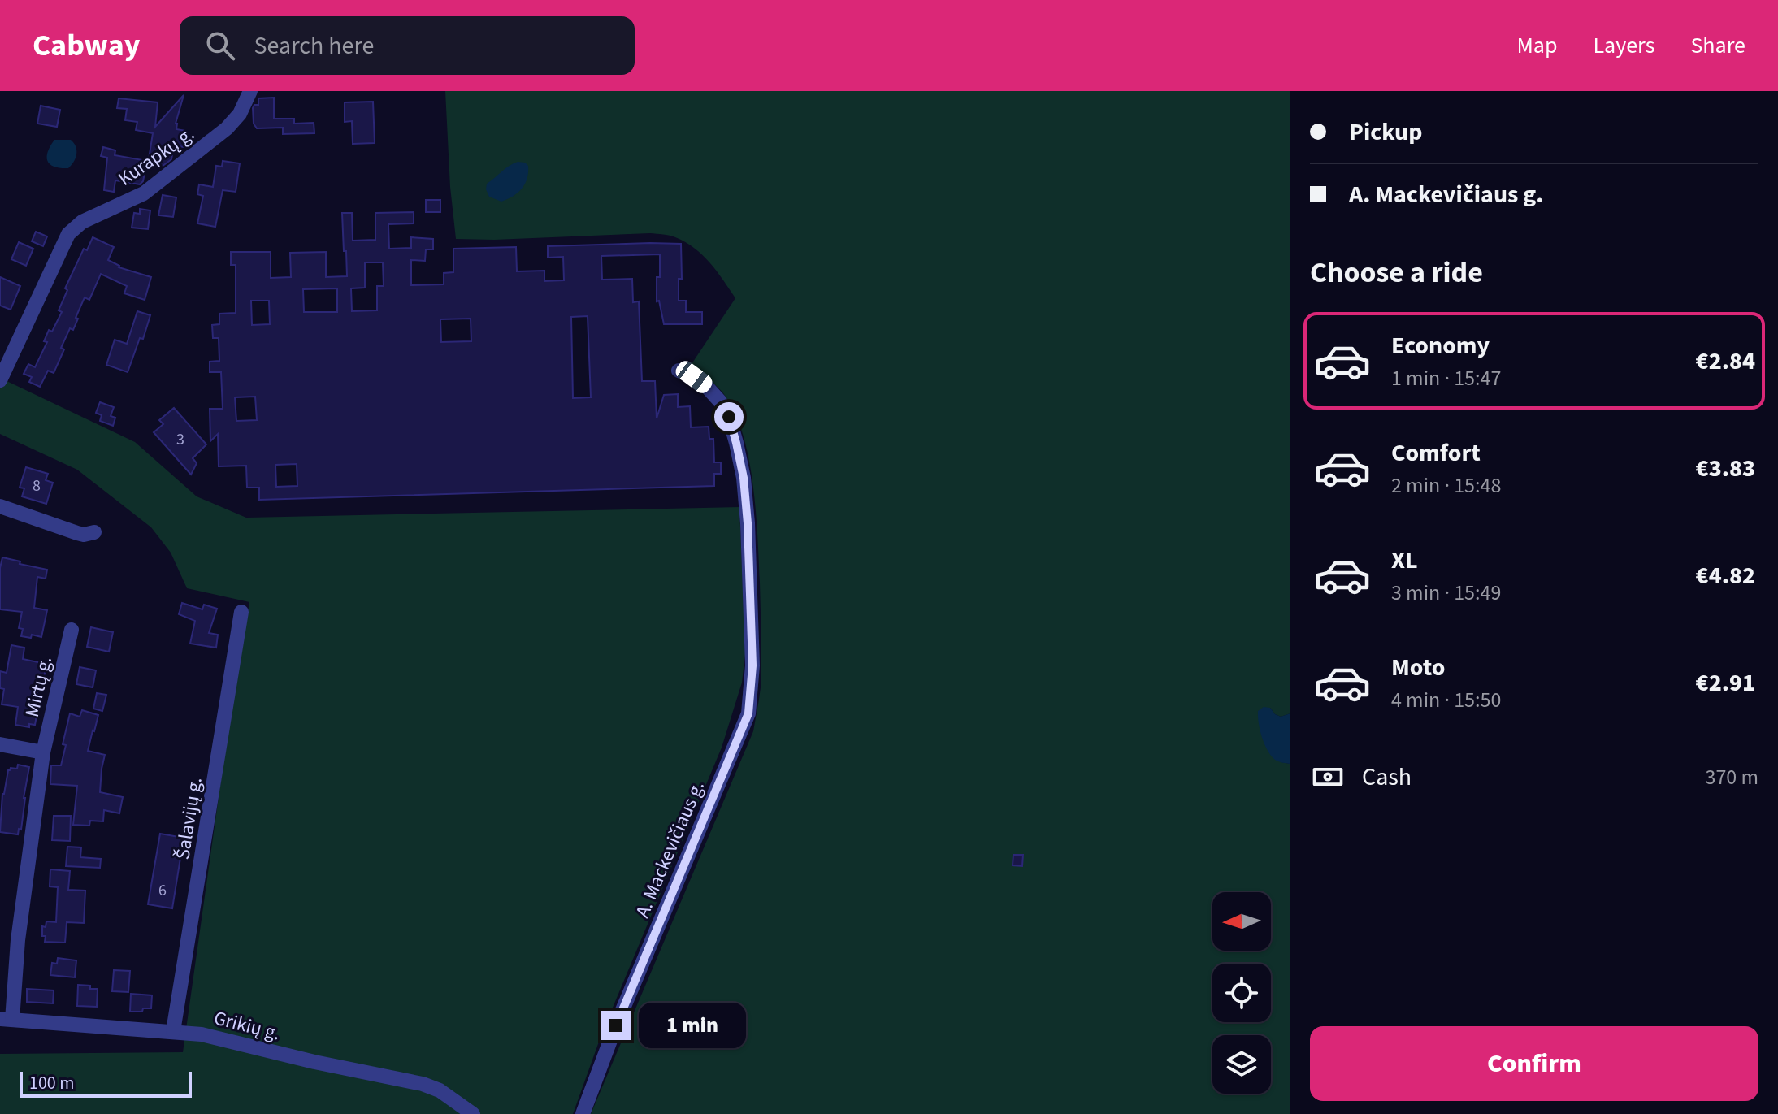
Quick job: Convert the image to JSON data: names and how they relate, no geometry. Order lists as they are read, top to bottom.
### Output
{
  "streets": {
    "street": [
      "Kurapkų g.",
      "Mirtų g.",
      "Šalavijų g.",
      "A. Mackevičiaus g.",
      "Grikių g."
    ]
  },
  "crossings": [
    ["Mirtų g.", "Grikių g."],
    ["Šalavijų g.", "Grikių g."]
  ],
  "house_numbers": ["3", "8", "6"],
  "scale_bar": "100 m",
  "north": "left",
  "page": {
    "header": "Cabway",
    "search": "Search here",
    "nav": ["Map", "Layers", "Share"],
    "banner": ["Pickup", "A. Mackevičiaus g."],
    "heading": "Choose a ride",
    "list": [
      {
        "name": "Economy",
        "note": "1 min · 15:47",
        "value": "€2.84"
      },
      {
        "name": "Comfort",
        "note": "2 min · 15:48",
        "value": "€3.83"
      },
      {
        "name": "XL",
        "note": "3 min · 15:49",
        "value": "€4.82"
      },
      {
        "name": "Moto",
        "note": "4 min · 15:50",
        "value": "€2.91"
      }
    ],
    "pay": ["Cash", "370 m"],
    "bubble": "1 min",
    "buttons": "Confirm",
    "scale": "100 m"
  }
}
